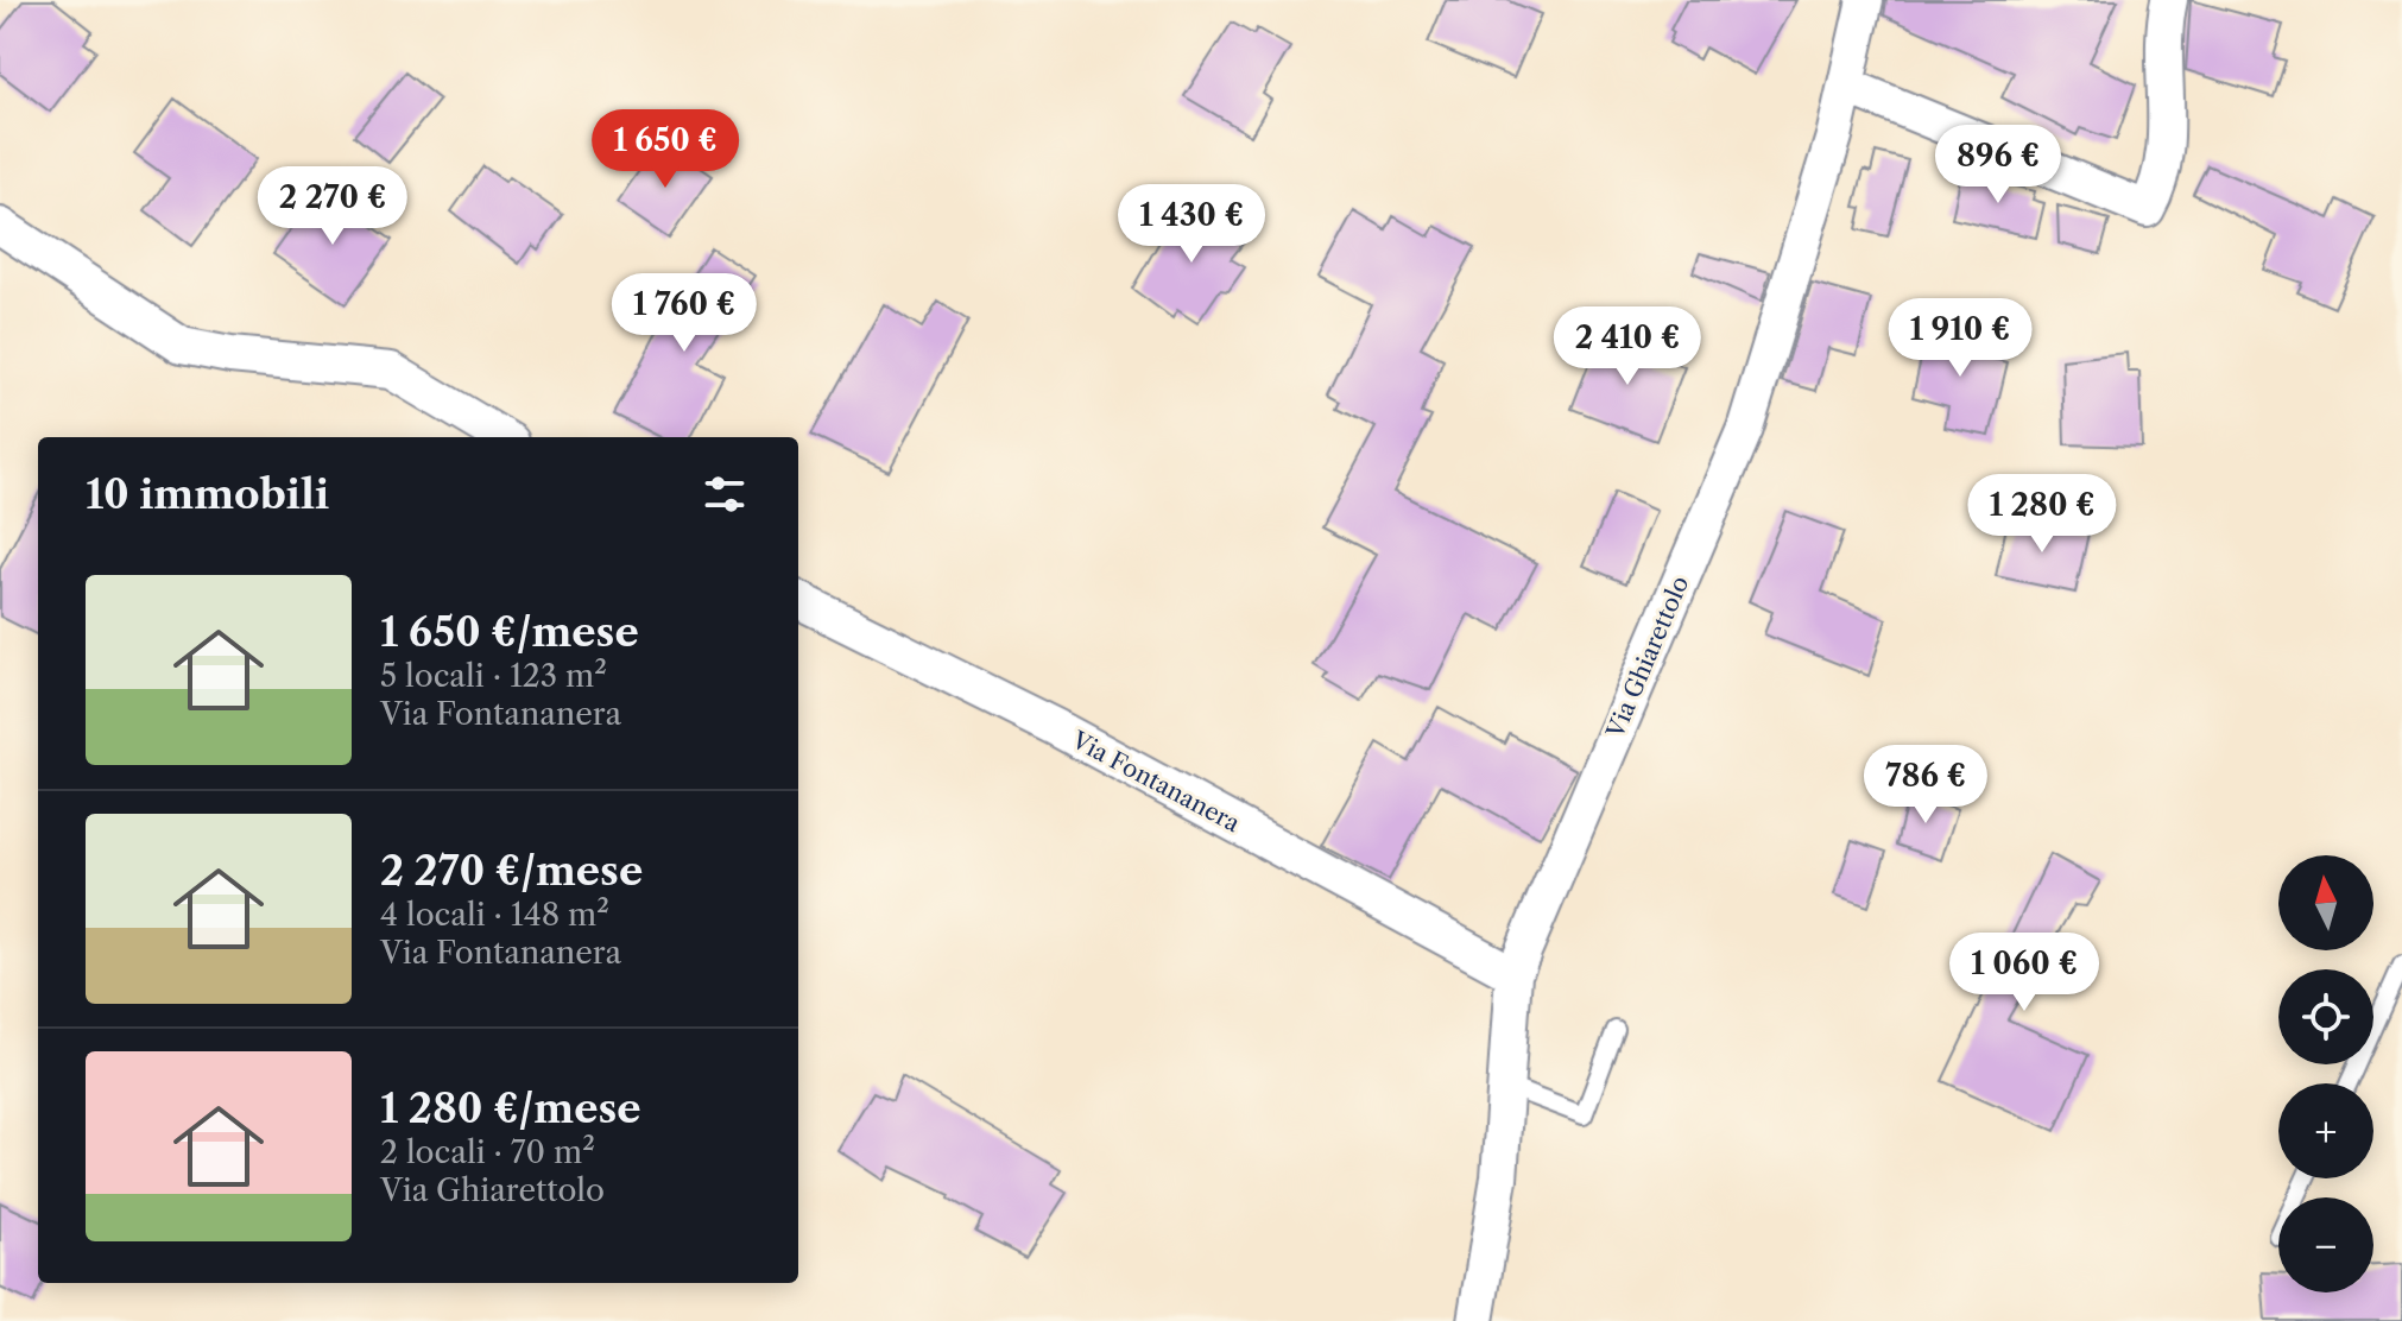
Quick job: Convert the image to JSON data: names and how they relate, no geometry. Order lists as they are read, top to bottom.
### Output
{
  "streets": {
    "street": ["Via Ghiarettolo", "Via Fontananera"]
  },
  "crossings": [
    ["Via Ghiarettolo", "Via Fontananera"]
  ],
  "north": "top",
  "page": {
    "price": [
      "1 650 €",
      "896 €",
      "2 270 €",
      "1 430 €",
      "1 760 €",
      "1 910 €",
      "2 410 €",
      "1 280 €",
      "786 €",
      "1 060 €"
    ],
    "heading": "10 immobili",
    "list": [
      {
        "name": "1 650 €/mese",
        "note": "5 locali · 123 m² · Via Fontananera"
      },
      {
        "name": "2 270 €/mese",
        "note": "4 locali · 148 m² · Via Fontananera"
      },
      {
        "name": "1 280 €/mese",
        "note": "2 locali · 70 m² · Via Ghiarettolo"
      }
    ],
    "map_buttons": ["+", "−"]
  }
}
